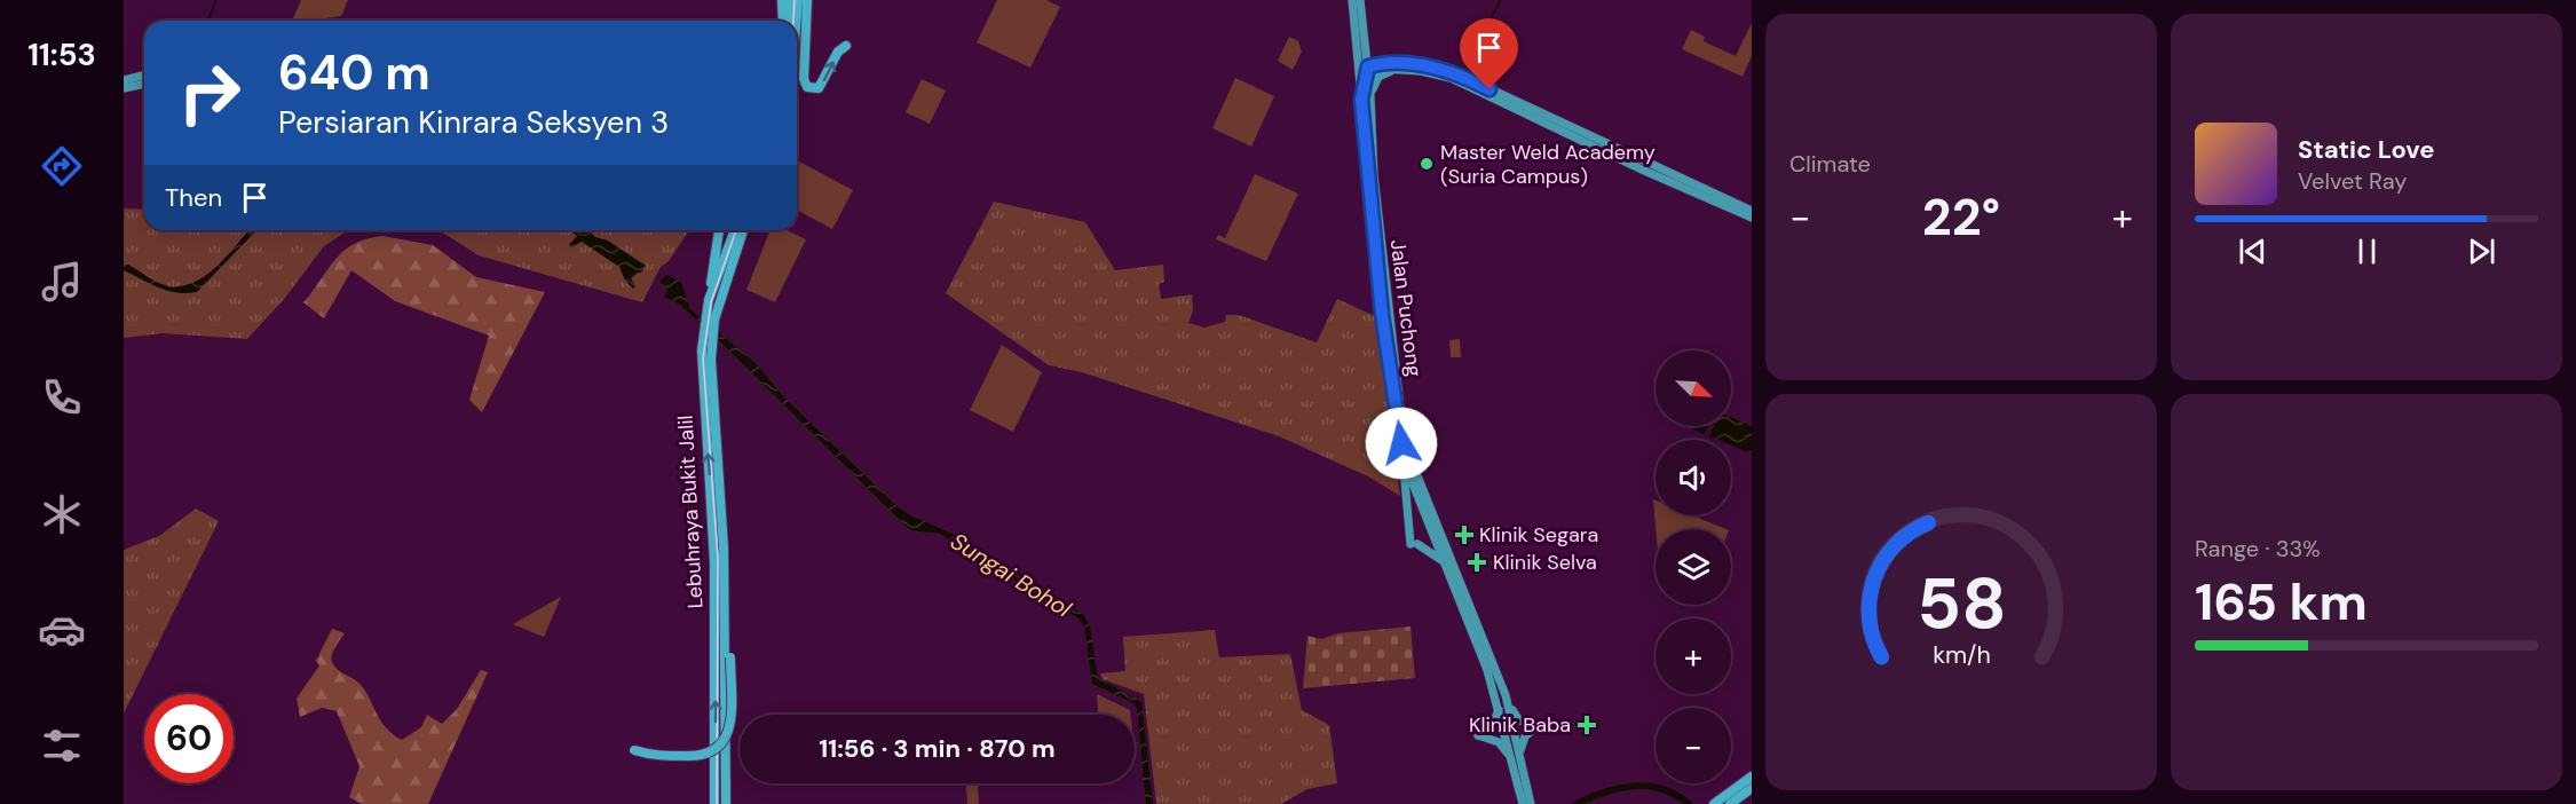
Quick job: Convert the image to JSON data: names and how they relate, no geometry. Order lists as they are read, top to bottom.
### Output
{
  "streets": {
    "highway": ["Lebuhraya Bukit Jalil"],
    "main road": ["Jalan Puchong"]
  },
  "water": ["Sungai Bohol"],
  "places": {
    "other": ["Master Weld Academy (Suria Campus)"],
    "health": ["Klinik Segara", "Klinik Selva", "Klinik Baba"]
  },
  "north": "bottom right",
  "page": {
    "tabs": "11:53",
    "tile": [
      "Climate",
      ["Range · 33%", "165 km"]
    ],
    "turn": ["640 m", "Persiaran Kinrara Seksyen 3"],
    "song": ["Static Love", "Velvet Ray"],
    "then": "Then",
    "heat": ["−", "22°", "+"],
    "map_buttons": ["+", "−"],
    "limit": "60",
    "trip": "11:56 · 3 min · 870 m",
    "gauge": ["58", "km/h"]
  }
}
